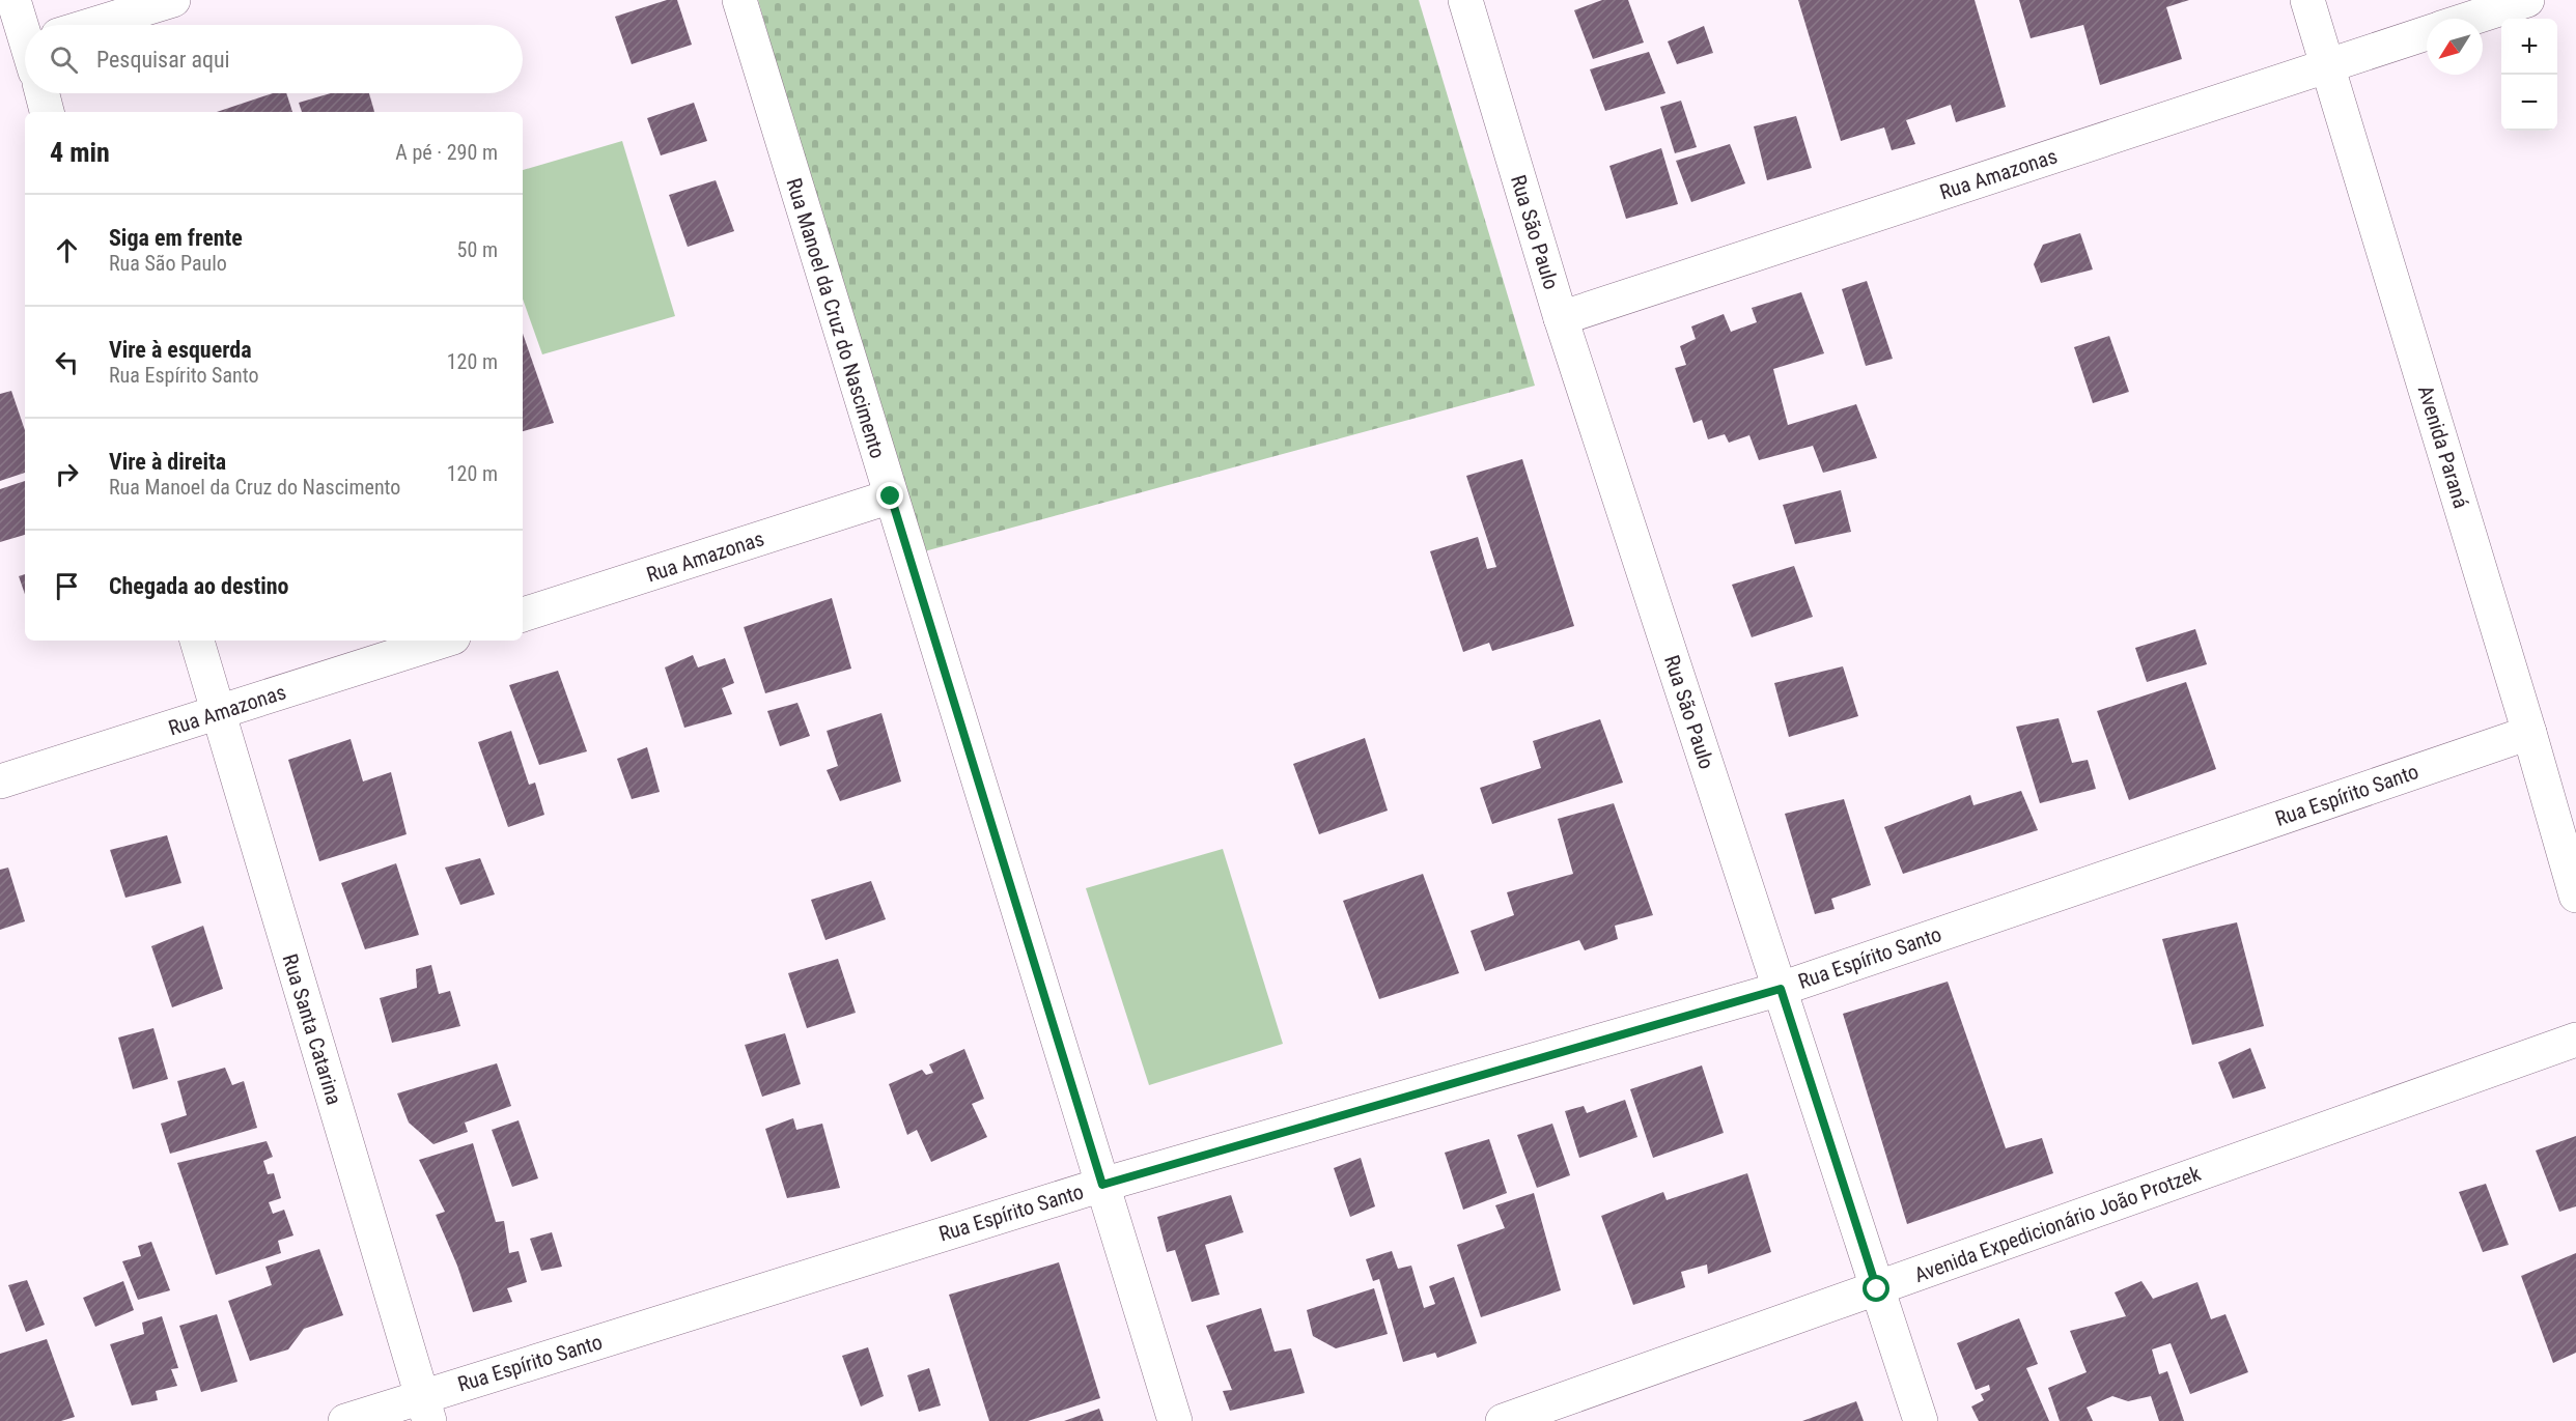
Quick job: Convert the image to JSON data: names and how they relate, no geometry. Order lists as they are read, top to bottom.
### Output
{
  "streets": {
    "main road": [
      "Rua Amazonas",
      "Rua São Paulo",
      "Rua Manoel da Cruz do Nascimento",
      "Avenida Paraná",
      "Rua Espírito Santo",
      "Rua Santa Catarina",
      "Avenida Expedicionário João Protzek"
    ]
  },
  "crossings": [
    ["Rua Amazonas", "Rua São Paulo"],
    ["Rua Amazonas", "Rua Manoel da Cruz do Nascimento"],
    ["Rua Amazonas", "Avenida Paraná"],
    ["Rua Amazonas", "Rua Santa Catarina"],
    ["Rua São Paulo", "Rua Espírito Santo"],
    ["Rua São Paulo", "Avenida Expedicionário João Protzek"],
    ["Rua Manoel da Cruz do Nascimento", "Rua Espírito Santo"],
    ["Avenida Paraná", "Rua Espírito Santo"],
    ["Rua Espírito Santo", "Rua Santa Catarina"]
  ],
  "north": "bottom left",
  "page": {
    "map_buttons": ["+", "−"],
    "search": "Pesquisar aqui",
    "heading": ["4 min", "A pé · 290 m"],
    "list": [
      ["Siga em frente", "Rua São Paulo", "50 m"],
      ["Vire à esquerda", "Rua Espírito Santo", "120 m"],
      ["Vire à direita", "Rua Manoel da Cruz do Nascimento", "120 m"],
      "Chegada ao destino"
    ]
  }
}
